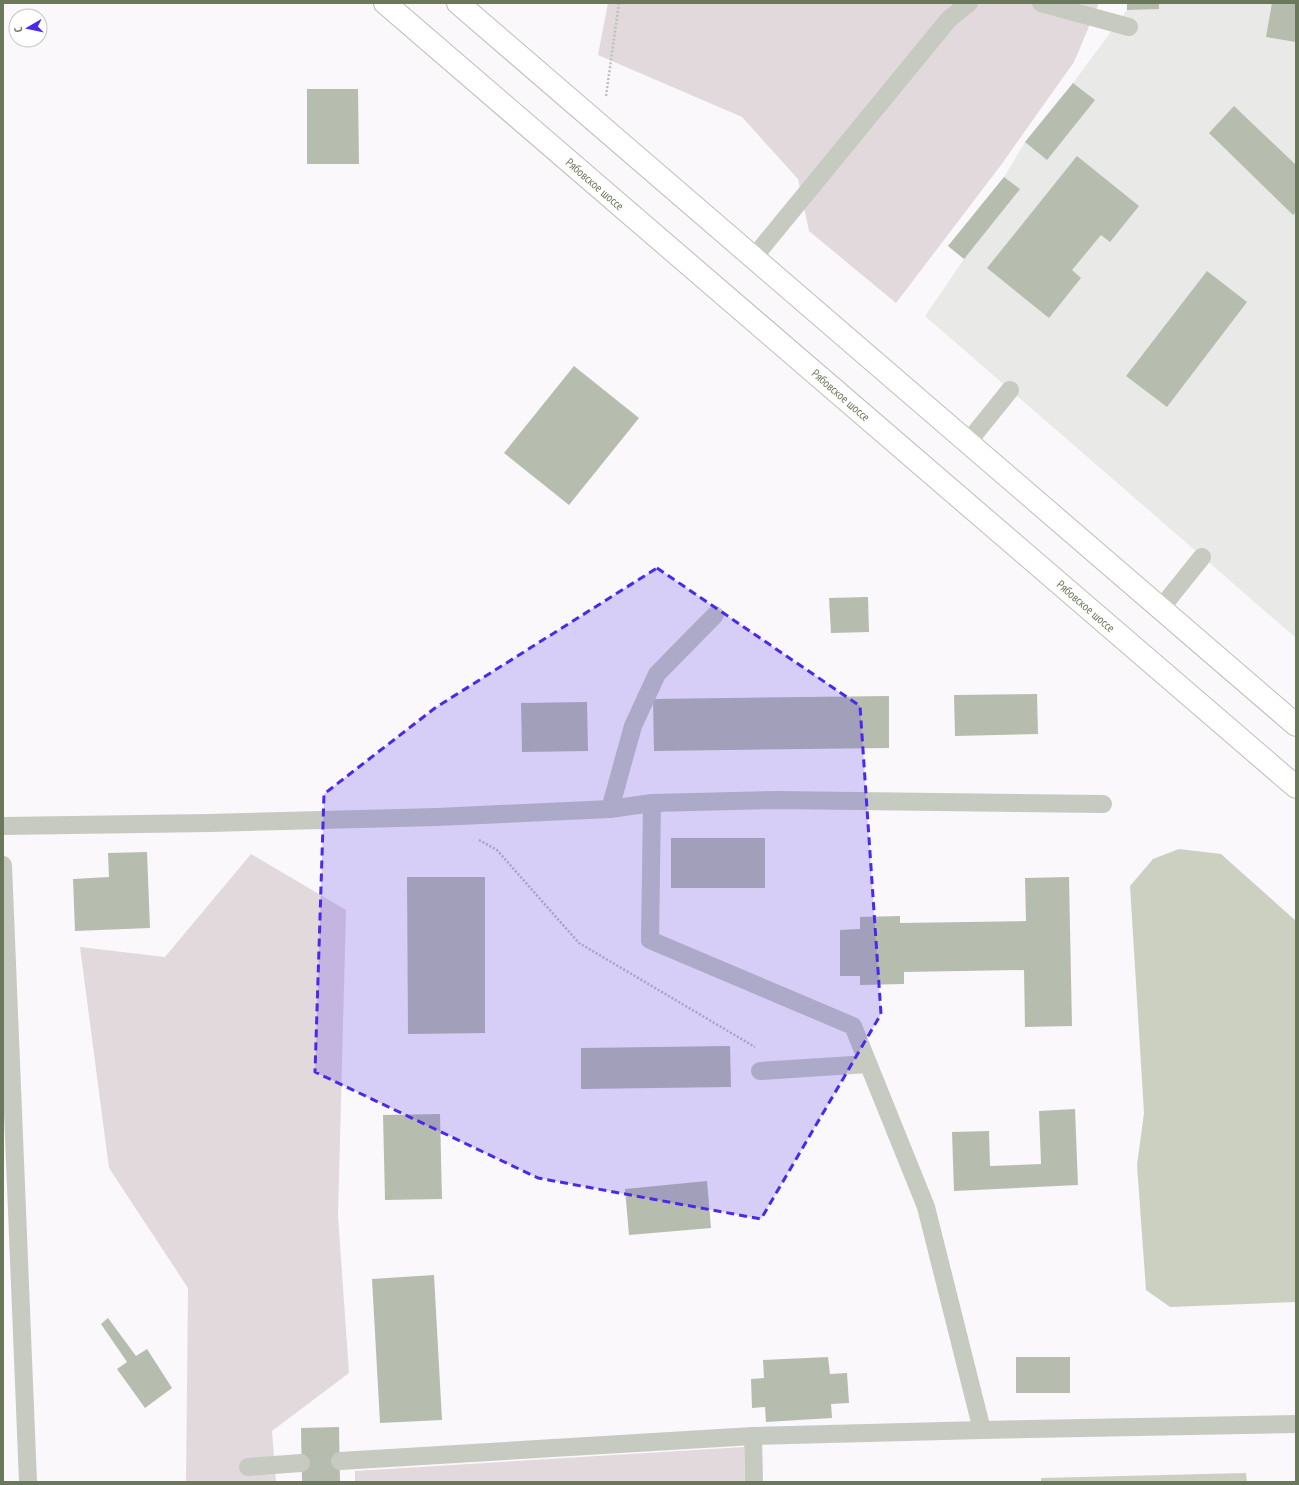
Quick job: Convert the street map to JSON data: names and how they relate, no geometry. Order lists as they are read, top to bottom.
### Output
{
  "streets": {
    "main road": ["Рябовское шоссе"]
  },
  "north": "left"
}
